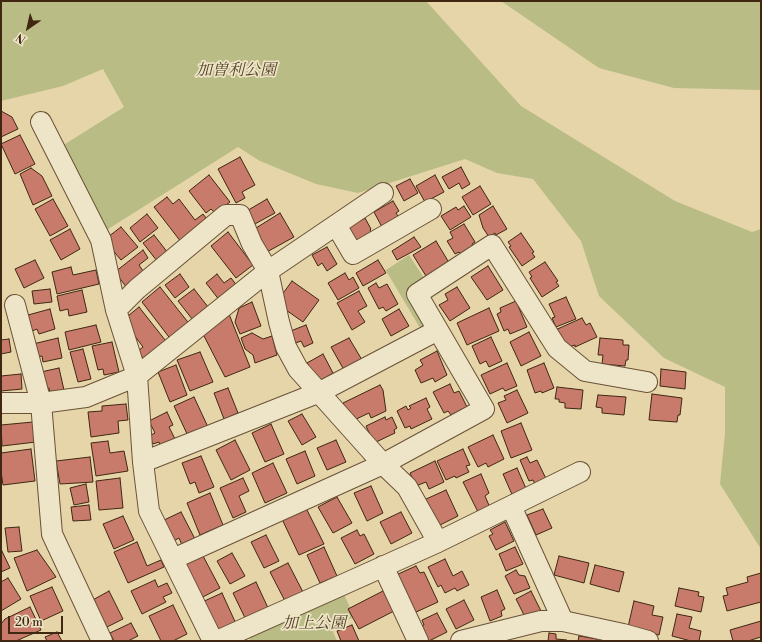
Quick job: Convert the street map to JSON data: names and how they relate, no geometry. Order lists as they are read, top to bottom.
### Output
{
  "parks": ["加曽利公園", "加上公園"],
  "scale_bar": "20 m",
  "north": "bottom left"
}
